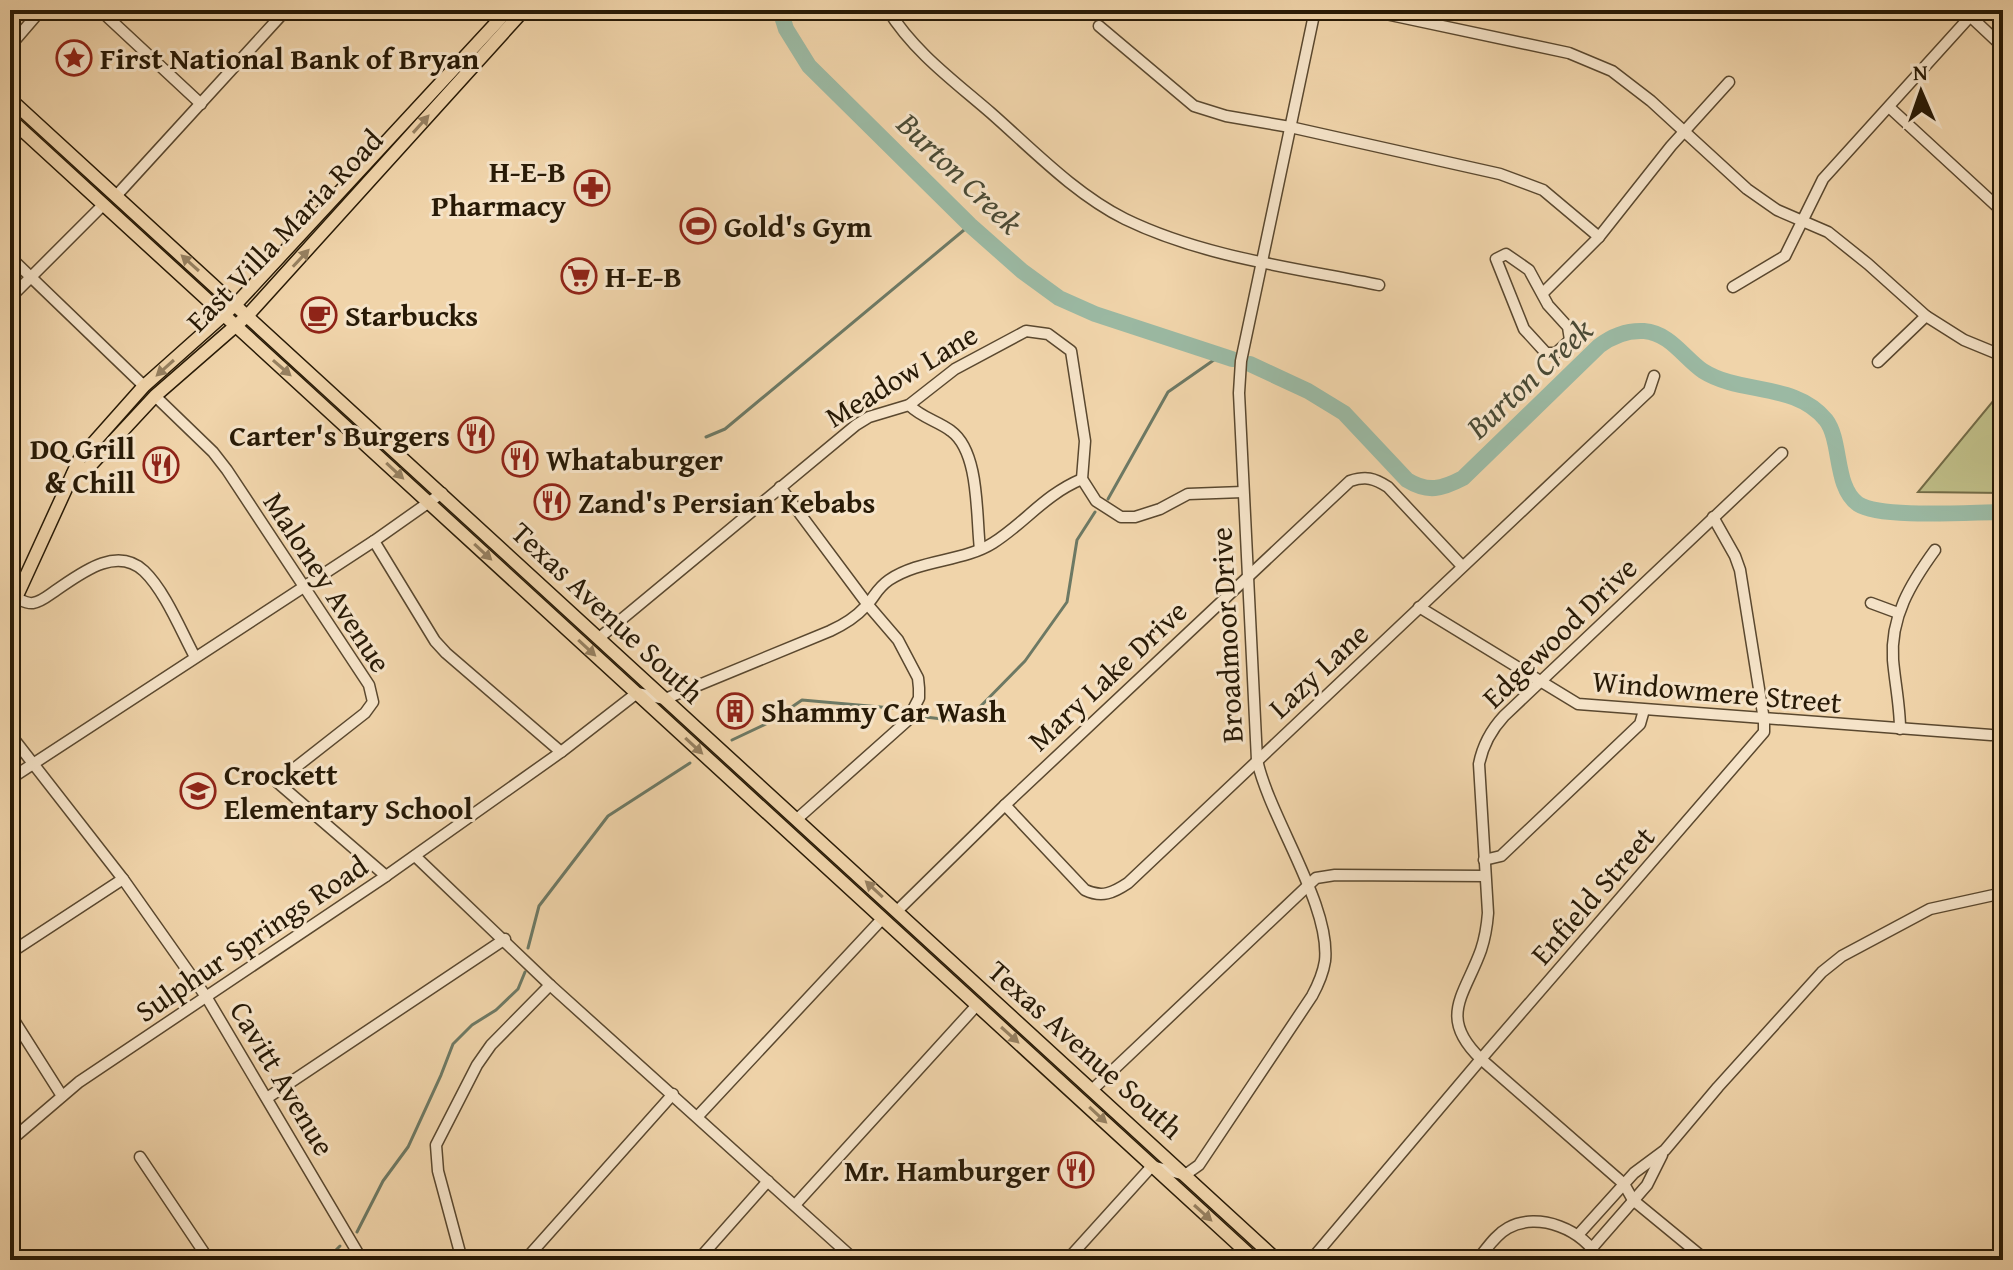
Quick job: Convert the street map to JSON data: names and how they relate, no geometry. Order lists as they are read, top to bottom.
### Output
{
  "streets": {
    "main road": ["East Villa Maria Road", "Texas Avenue South"],
    "street": [
      "Meadow Lane",
      "Maloney Avenue",
      "Edgewood Drive",
      "Broadmoor Drive",
      "Lazy Lane",
      "Mary Lake Drive",
      "Windowmere Street",
      "Enfield Street",
      "Sulphur Springs Road",
      "Cavitt Avenue"
    ]
  },
  "crossings": [
    ["East Villa Maria Road", "Maloney Avenue"],
    ["East Villa Maria Road", "Texas Avenue South"],
    ["Meadow Lane", "Texas Avenue South"],
    ["Maloney Avenue", "Sulphur Springs Road"],
    ["Texas Avenue South", "Broadmoor Drive"],
    ["Texas Avenue South", "Mary Lake Drive"],
    ["Texas Avenue South", "Sulphur Springs Road"],
    ["Edgewood Drive", "Windowmere Street"],
    ["Edgewood Drive", "Enfield Street"],
    ["Broadmoor Drive", "Lazy Lane"],
    ["Broadmoor Drive", "Mary Lake Drive"],
    ["Lazy Lane", "Mary Lake Drive"],
    ["Lazy Lane", "Windowmere Street"],
    ["Windowmere Street", "Enfield Street"],
    ["Sulphur Springs Road", "Cavitt Avenue"]
  ],
  "water": ["Burton Creek"],
  "places": {
    "place": ["First National Bank of Bryan"],
    "pharmacy": ["H-E-B Pharmacy"],
    "sports": ["Gold's Gym"],
    "supermarket": ["H-E-B"],
    "cafe": ["Starbucks"],
    "restaurant": [
      "Carter's Burgers",
      "Whataburger",
      "DQ Grill & Chill",
      "Zand's Persian Kebabs",
      "Mr. Hamburger"
    ],
    "building": ["Shammy Car Wash"],
    "school or university": ["Crockett Elementary School"]
  },
  "north": "top"
}
